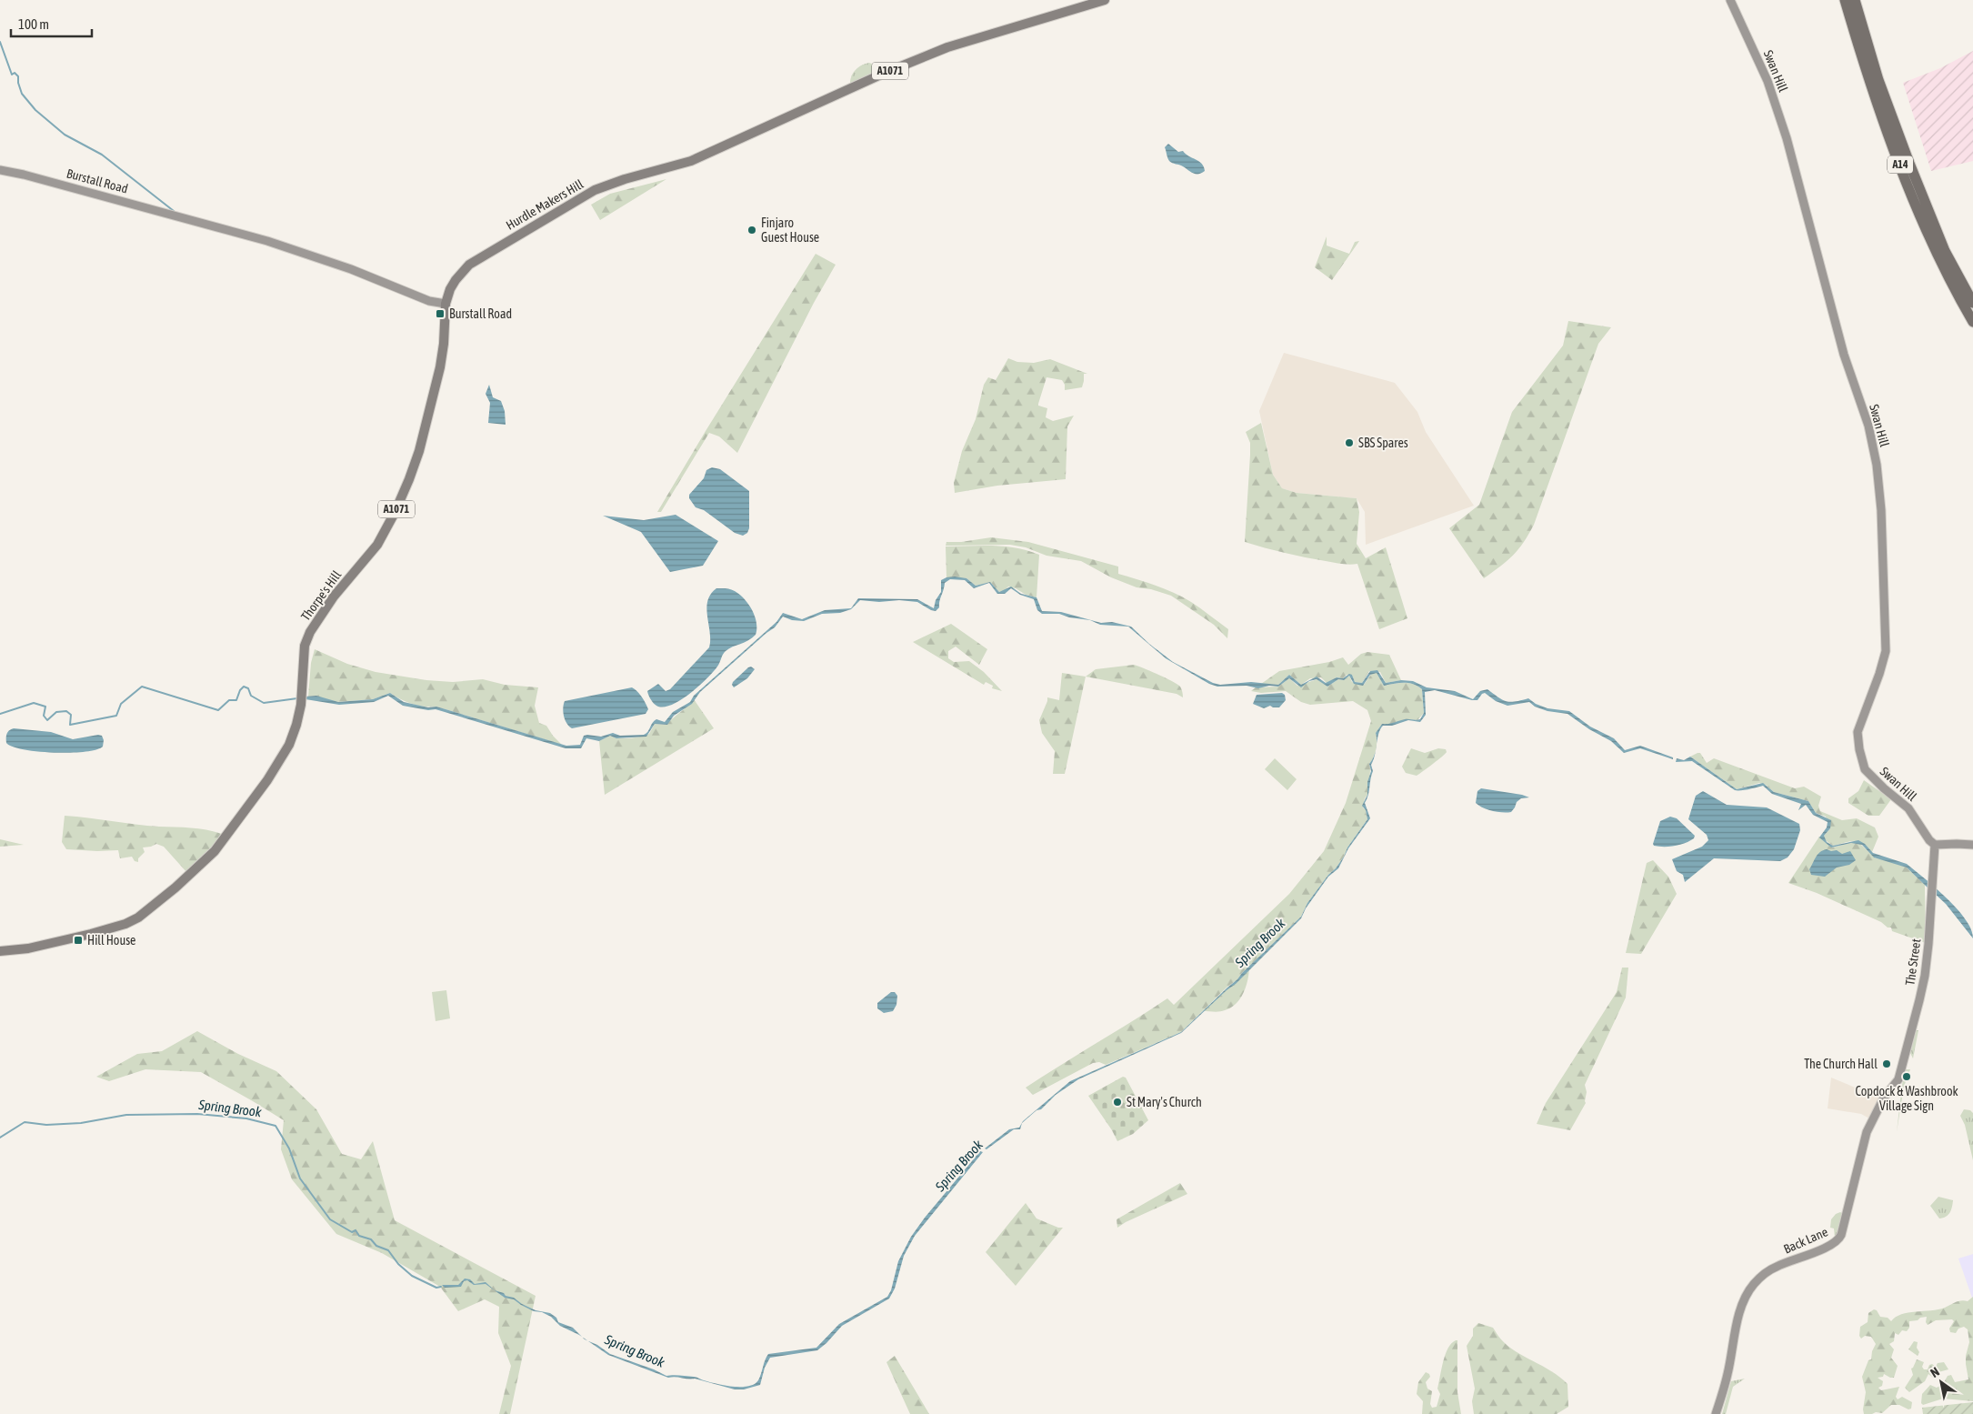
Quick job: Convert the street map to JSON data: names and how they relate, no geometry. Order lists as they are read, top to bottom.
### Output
{
  "streets": {
    "highway": ["A14"],
    "main road": ["A1071", "Hurdle Makers Hill", "Thorpe's Hill"],
    "street": [
      "Swan Hill",
      "Burstall Road",
      "The Street",
      "Back Lane"
    ]
  },
  "crossings": [
    ["Swan Hill", "The Street"],
    ["Burstall Road", "Hurdle Makers Hill"],
    ["Burstall Road", "Thorpe's Hill"],
    ["Hurdle Makers Hill", "Thorpe's Hill"],
    ["The Street", "Back Lane"]
  ],
  "water": ["Spring Brook"],
  "places": {
    "other": [
      "Finjaro Guest House",
      "SBS Spares",
      "The Church Hall",
      "Copdock & Washbrook Village Sign",
      "St Mary's Church"
    ],
    "transit": ["Burstall Road", "Hill House"]
  },
  "scale_bar": "100 m",
  "north": "top left"
}
